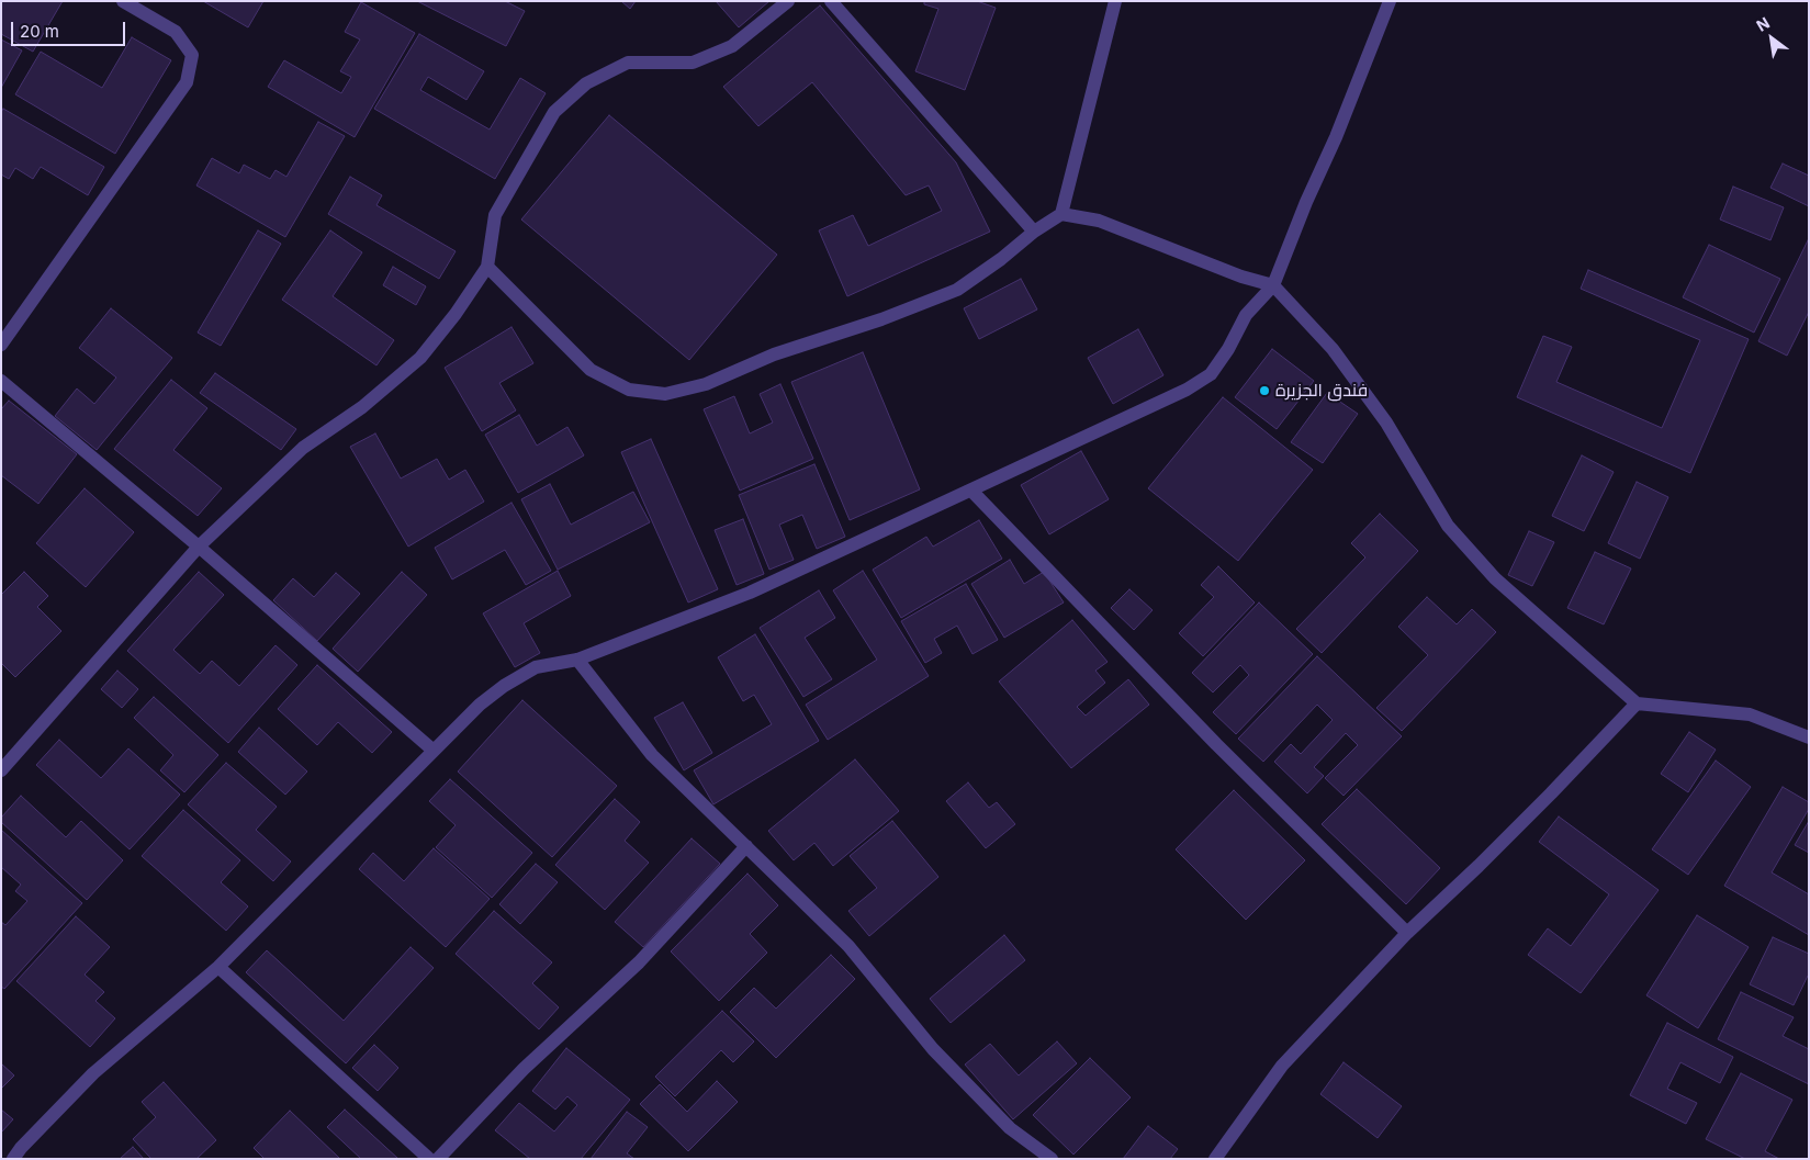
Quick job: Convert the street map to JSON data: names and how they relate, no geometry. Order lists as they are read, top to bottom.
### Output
{
  "places": ["فندق الجزيرة"],
  "scale_bar": "20 m",
  "north": "top left"
}
